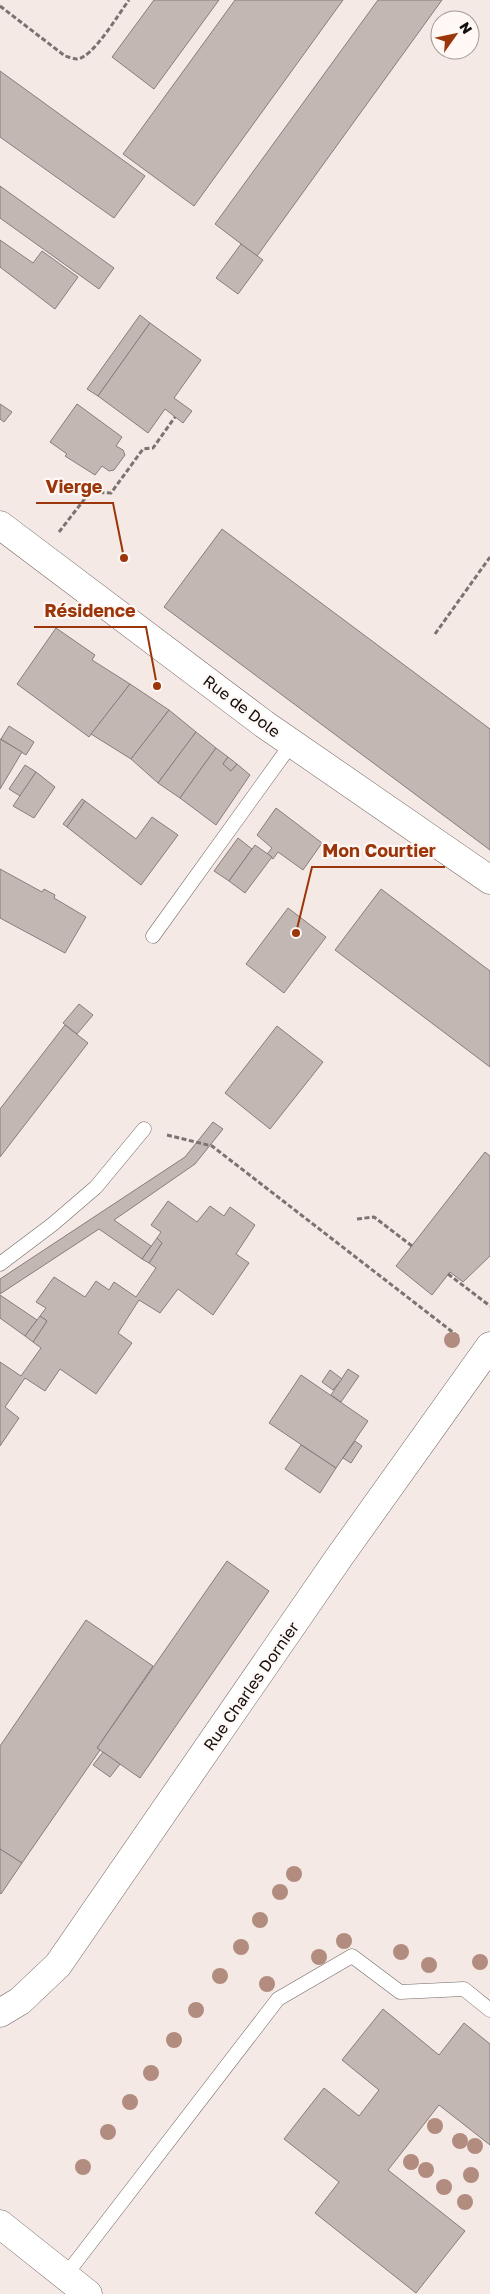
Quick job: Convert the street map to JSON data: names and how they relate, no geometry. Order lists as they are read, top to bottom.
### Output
{
  "streets": {
    "street": ["Rue de Dole", "Rue Charles Dornier"]
  },
  "places": ["Vierge", "Résidence", "Mon Courtier"],
  "north": "top right"
}
